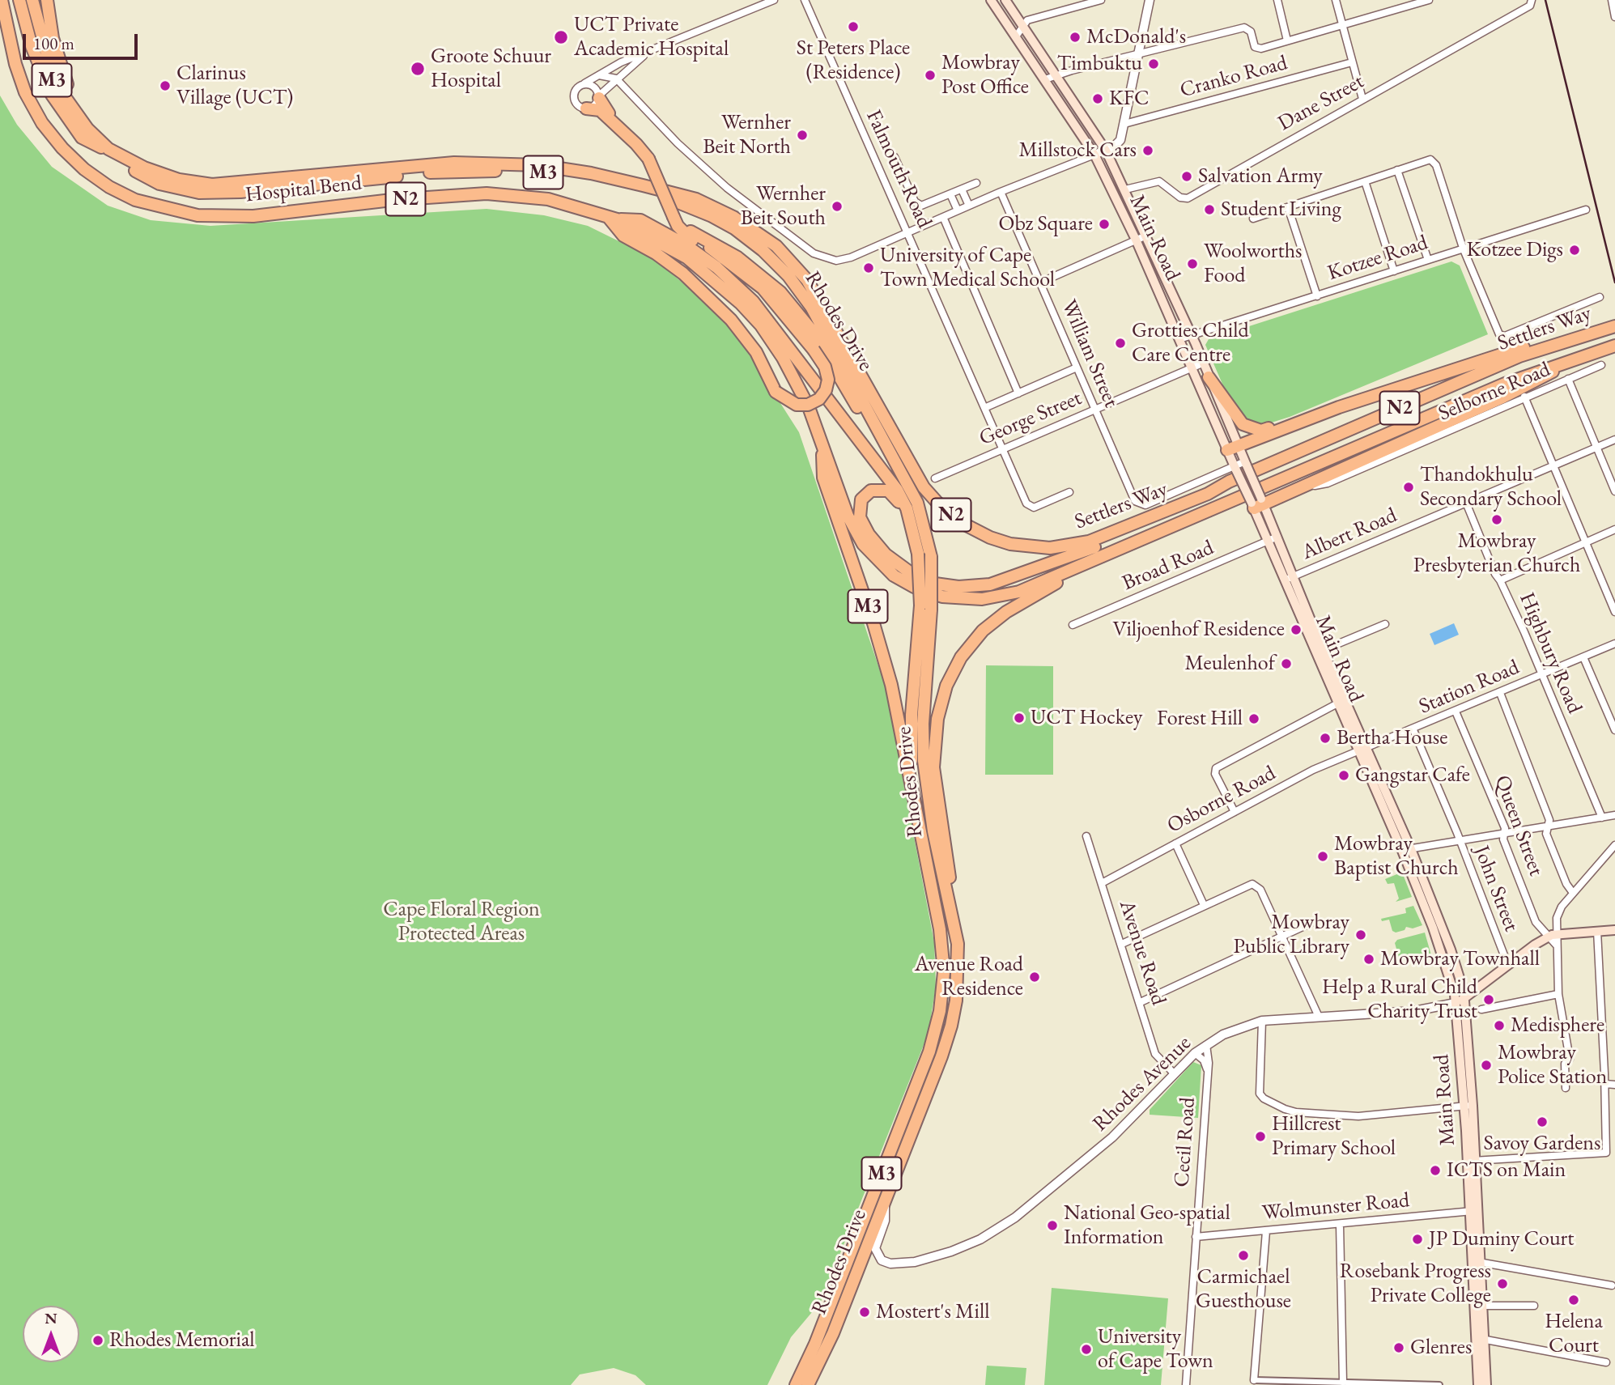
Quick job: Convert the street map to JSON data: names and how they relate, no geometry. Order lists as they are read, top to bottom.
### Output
{
  "streets": {
    "highway": [
      "M3",
      "Hospital Bend",
      "N2",
      "Rhodes Drive",
      "Settlers Way"
    ],
    "main road": ["Main Road"],
    "street": [
      "Cranko Road",
      "Dane Street",
      "Falmouth Road",
      "Kotzee Road",
      "William Street",
      "Selborne Road",
      "George Street",
      "Albert Road",
      "Broad Road",
      "Highbury Road",
      "Station Road",
      "Osborne Road",
      "Queen Street",
      "John Street",
      "Avenue Road",
      "Rhodes Avenue",
      "Cecil Road",
      "Wolmunster Road"
    ]
  },
  "crossings": [
    ["M3", "Hospital Bend"],
    ["M3", "N2"],
    ["Dane Street", "Main Road"],
    ["Falmouth Road", "George Street"],
    ["Hospital Bend", "N2"],
    ["Hospital Bend", "Rhodes Drive"],
    ["Hospital Bend", "Settlers Way"],
    ["Main Road", "Kotzee Road"],
    ["Main Road", "William Street"],
    ["Main Road", "George Street"],
    ["Main Road", "Albert Road"],
    ["Main Road", "Broad Road"],
    ["Main Road", "Station Road"],
    ["Main Road", "Osborne Road"],
    ["Main Road", "Rhodes Avenue"],
    ["Main Road", "Wolmunster Road"],
    ["Rhodes Drive", "Settlers Way"],
    ["Rhodes Drive", "Rhodes Avenue"],
    ["William Street", "George Street"],
    ["Albert Road", "Highbury Road"],
    ["Highbury Road", "Station Road"],
    ["Station Road", "Osborne Road"],
    ["Station Road", "Queen Street"],
    ["Station Road", "John Street"],
    ["Osborne Road", "Avenue Road"],
    ["Avenue Road", "Rhodes Avenue"],
    ["Rhodes Avenue", "Cecil Road"],
    ["Cecil Road", "Wolmunster Road"]
  ],
  "parks": ["Cape Floral Region Protected Areas"],
  "places": [
    "St Peters Place (Residence)",
    "UCT Private Academic Hospital",
    "McDonald's",
    "Timbuktu",
    "Groote Schuur Hospital",
    "Mowbray Post Office",
    "Clarinus Village (UCT)",
    "KFC",
    "Wernher Beit North",
    "Millstock Cars",
    "Salvation Army",
    "Wernher Beit South",
    "Student Living",
    "Obz Square",
    "Kotzee Digs",
    "Woolworths Food",
    "University of Cape Town Medical School",
    "Grotties Child Care Centre",
    "Thandokhulu Secondary School",
    "Mowbray Presbyterian Church",
    "Viljoenhof Residence",
    "Meulenhof",
    "UCT Hockey",
    "Forest Hill",
    "Bertha House",
    "Gangstar Cafe",
    "Mowbray Baptist Church",
    "Mowbray Public Library",
    "Mowbray Townhall",
    "Avenue Road Residence",
    "Help a Rural Child Charity Trust",
    "Medisphere",
    "Mowbray Police Station",
    "Savoy Gardens",
    "Hillcrest Primary School",
    "ICTS on Main",
    "National Geo-spatial Information",
    "JP Duminy Court",
    "Carmichael Guesthouse",
    "Rosebank Progress Private College",
    "Helena Court",
    "Mostert's Mill",
    "Rhodes Memorial",
    "Glenres",
    "University of Cape Town"
  ],
  "scale_bar": "100 m",
  "north": "top"
}
